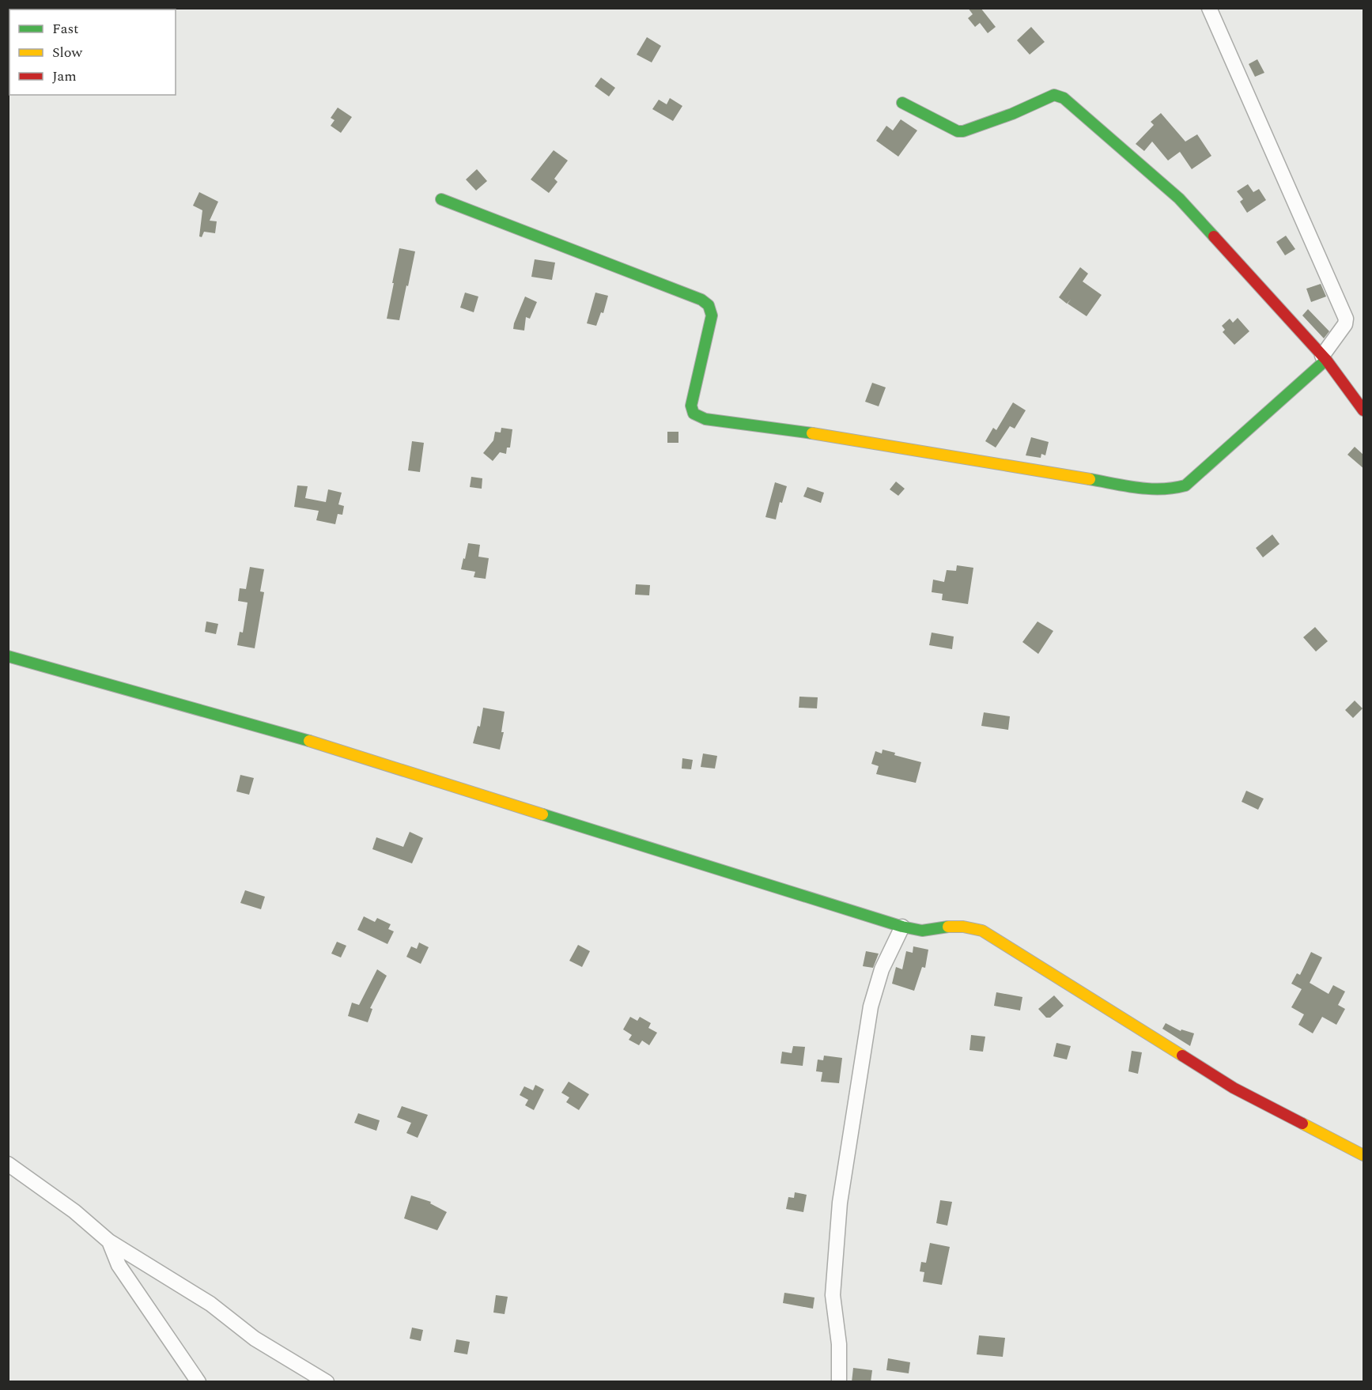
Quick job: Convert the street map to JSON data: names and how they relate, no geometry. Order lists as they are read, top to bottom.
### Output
{
  "legend": ["Fast", "Slow", "Jam"]
}
